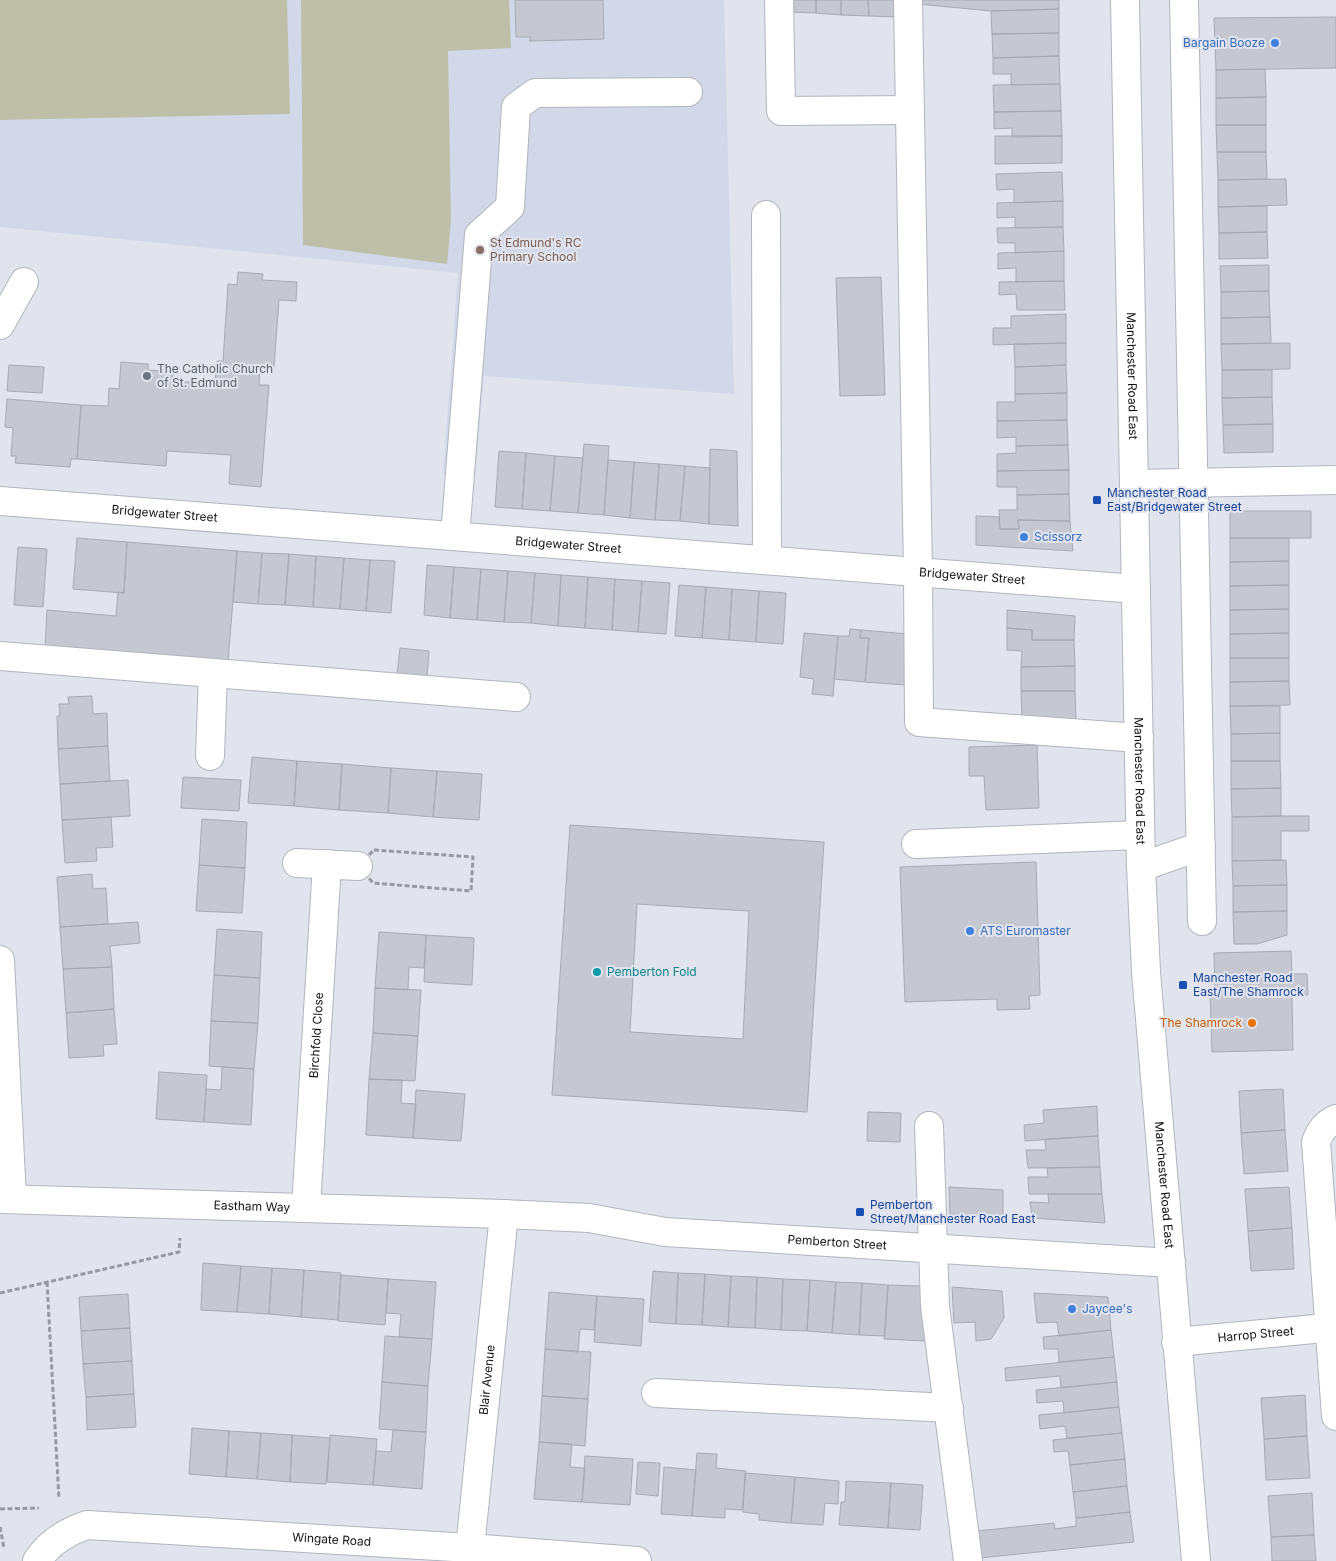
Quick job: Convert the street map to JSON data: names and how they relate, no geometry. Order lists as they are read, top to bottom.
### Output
{
  "streets": {
    "street": [
      "Manchester Road East",
      "Bridgewater Street",
      "Birchfold Close",
      "Eastham Way",
      "Pemberton Street",
      "Harrop Street",
      "Blair Avenue",
      "Wingate Road"
    ]
  },
  "crossings": [
    ["Manchester Road East", "Bridgewater Street"],
    ["Manchester Road East", "Pemberton Street"],
    ["Manchester Road East", "Harrop Street"],
    ["Birchfold Close", "Eastham Way"],
    ["Eastham Way", "Pemberton Street"],
    ["Eastham Way", "Blair Avenue"],
    ["Pemberton Street", "Blair Avenue"],
    ["Blair Avenue", "Wingate Road"]
  ],
  "places": {
    "other": [
      "Bargain Booze",
      "St Edmund's RC Primary School",
      "The Catholic Church of St. Edmund",
      "Scissorz",
      "ATS Euromaster",
      "Pemberton Fold",
      "The Shamrock",
      "Jaycee's"
    ],
    "transit": ["Manchester Road East/Bridgewater Street", "Manchester Road East/The Shamrock", "Pemberton Street/Manchester Road East"]
  }
}
